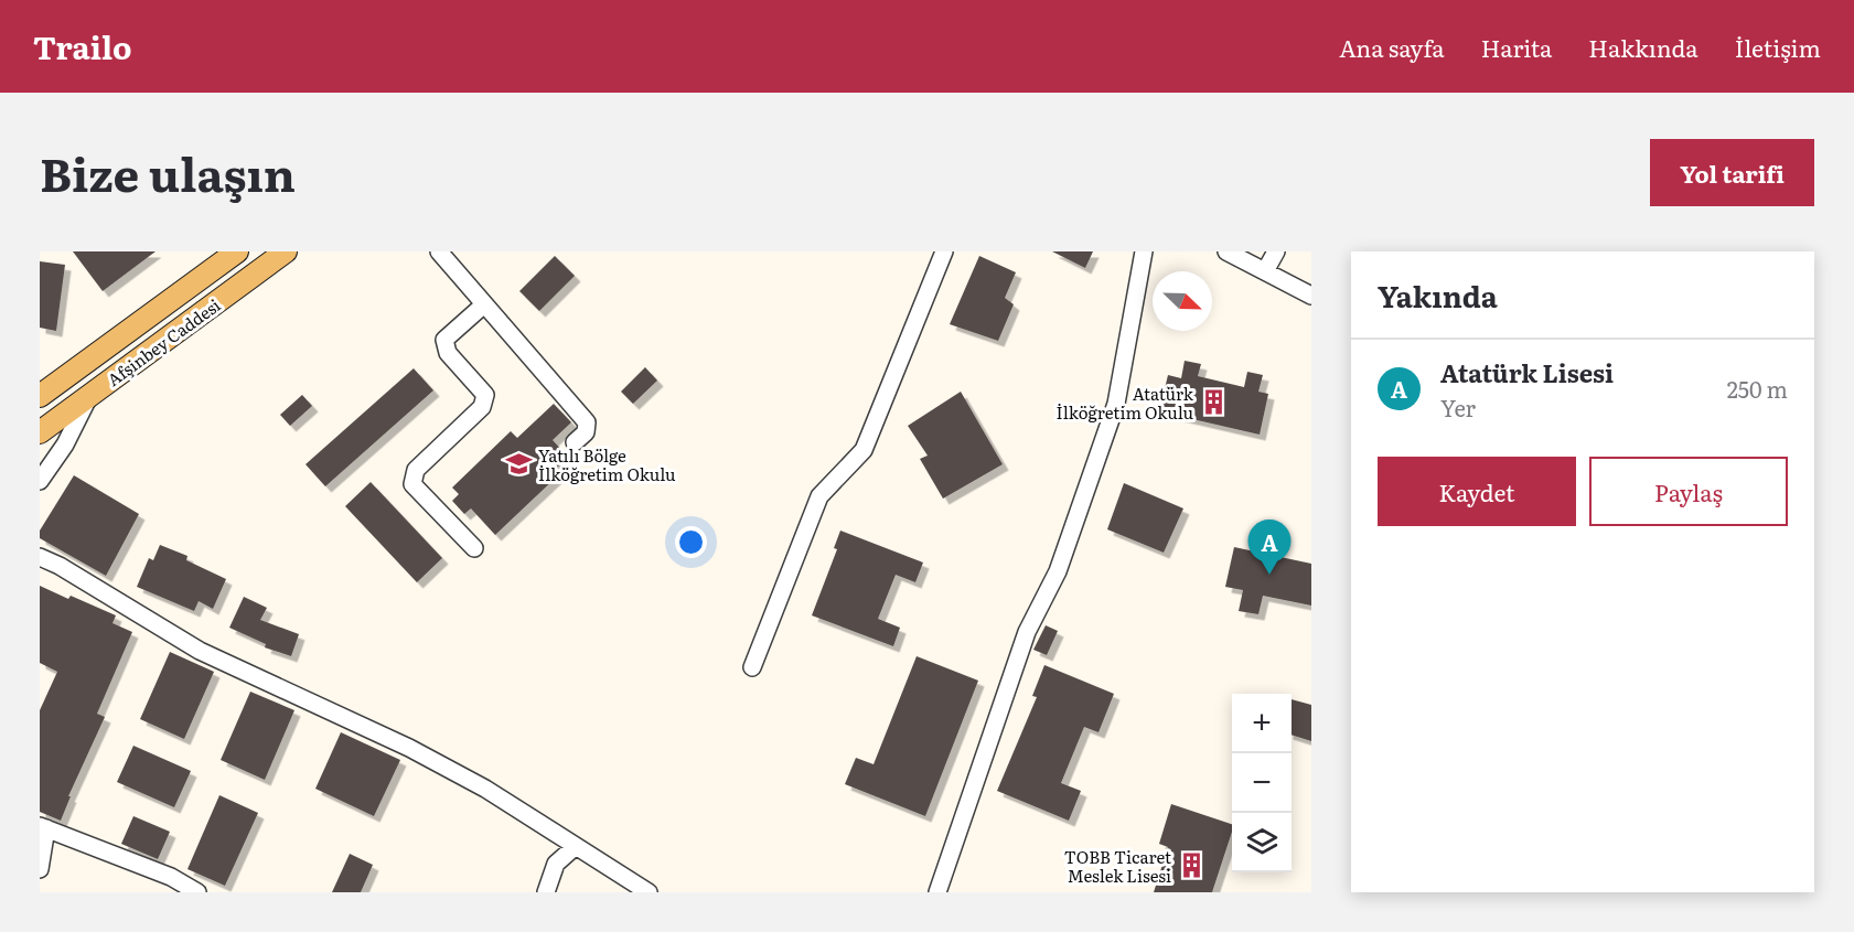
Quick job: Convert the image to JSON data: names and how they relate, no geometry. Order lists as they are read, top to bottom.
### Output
{
  "streets": {
    "main road": ["Afşinbey Caddesi"]
  },
  "places": {
    "building": ["Atatürk İlköğretim Okulu", "TOBB Ticaret Meslek Lisesi"],
    "school or university": ["Yatılı Bölge İlköğretim Okulu"]
  },
  "north": "bottom right",
  "page": {
    "header": "Trailo",
    "nav": [
      "Ana sayfa",
      "Harita",
      "Hakkında",
      "İletişim"
    ],
    "title": "Bize ulaşın",
    "buttons": [
      "Yol tarifi",
      ["Kaydet", "Paylaş"]
    ],
    "heading": "Yakında",
    "list": [
      {
        "mark": "A",
        "name": "Atatürk Lisesi",
        "note": "Yer",
        "value": "250 m"
      }
    ],
    "pins": "A",
    "map_buttons": ["+", "−"]
  }
}
